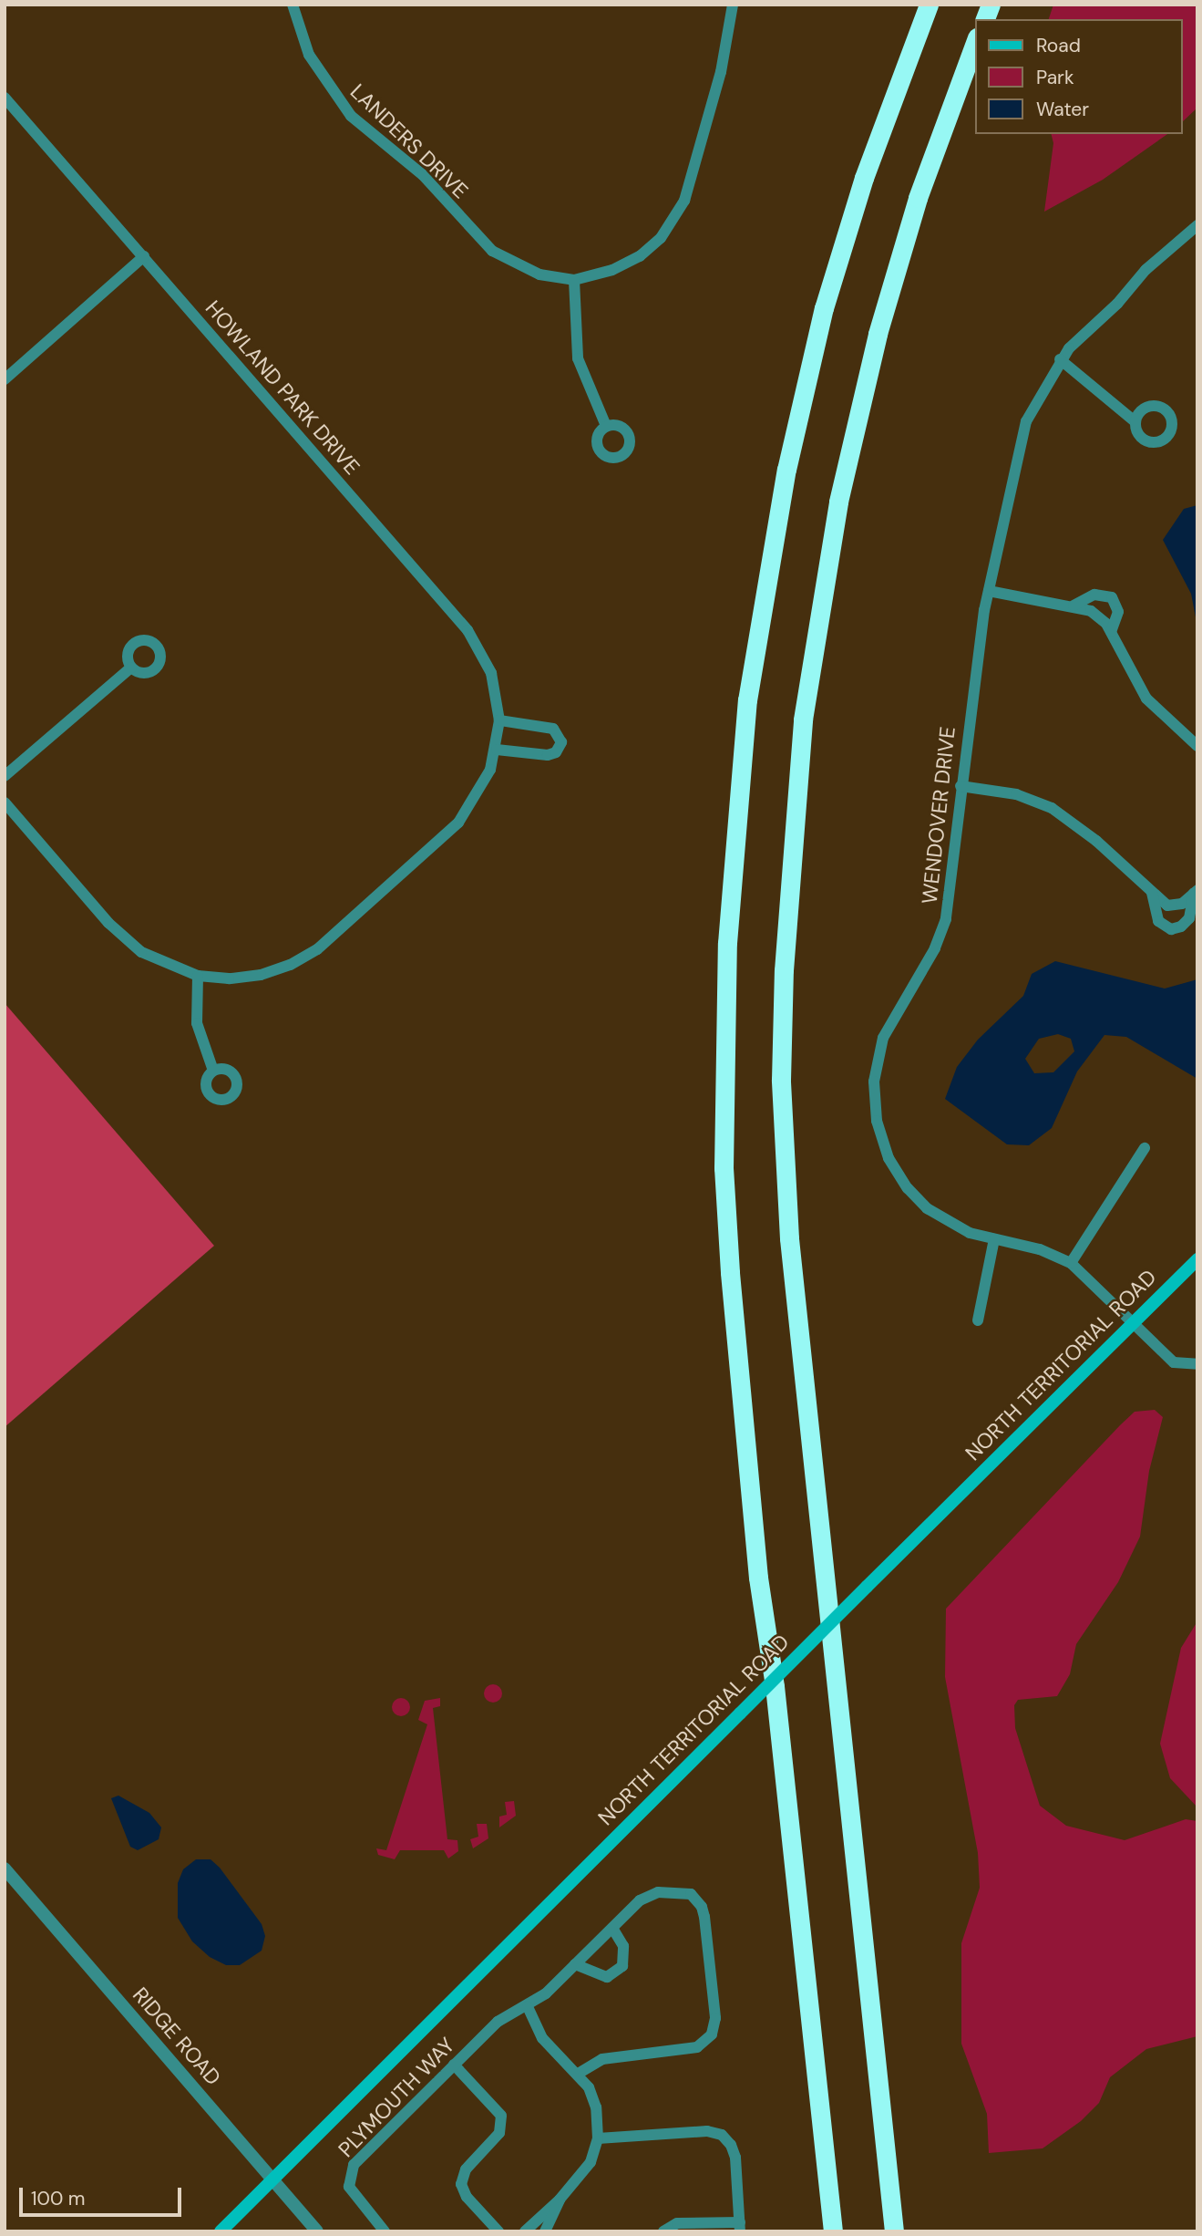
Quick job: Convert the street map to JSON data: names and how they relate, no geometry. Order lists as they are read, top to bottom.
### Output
{
  "streets": {
    "main road": ["NORTH TERRITORIAL ROAD"],
    "street": [
      "LANDERS DRIVE",
      "HOWLAND PARK DRIVE",
      "WENDOVER DRIVE",
      "RIDGE ROAD",
      "PLYMOUTH WAY"
    ]
  },
  "crossings": [
    ["WENDOVER DRIVE", "NORTH TERRITORIAL ROAD"],
    ["NORTH TERRITORIAL ROAD", "RIDGE ROAD"]
  ],
  "legend": ["Road", "Park", "Water"],
  "scale_bar": "100 m"
}
